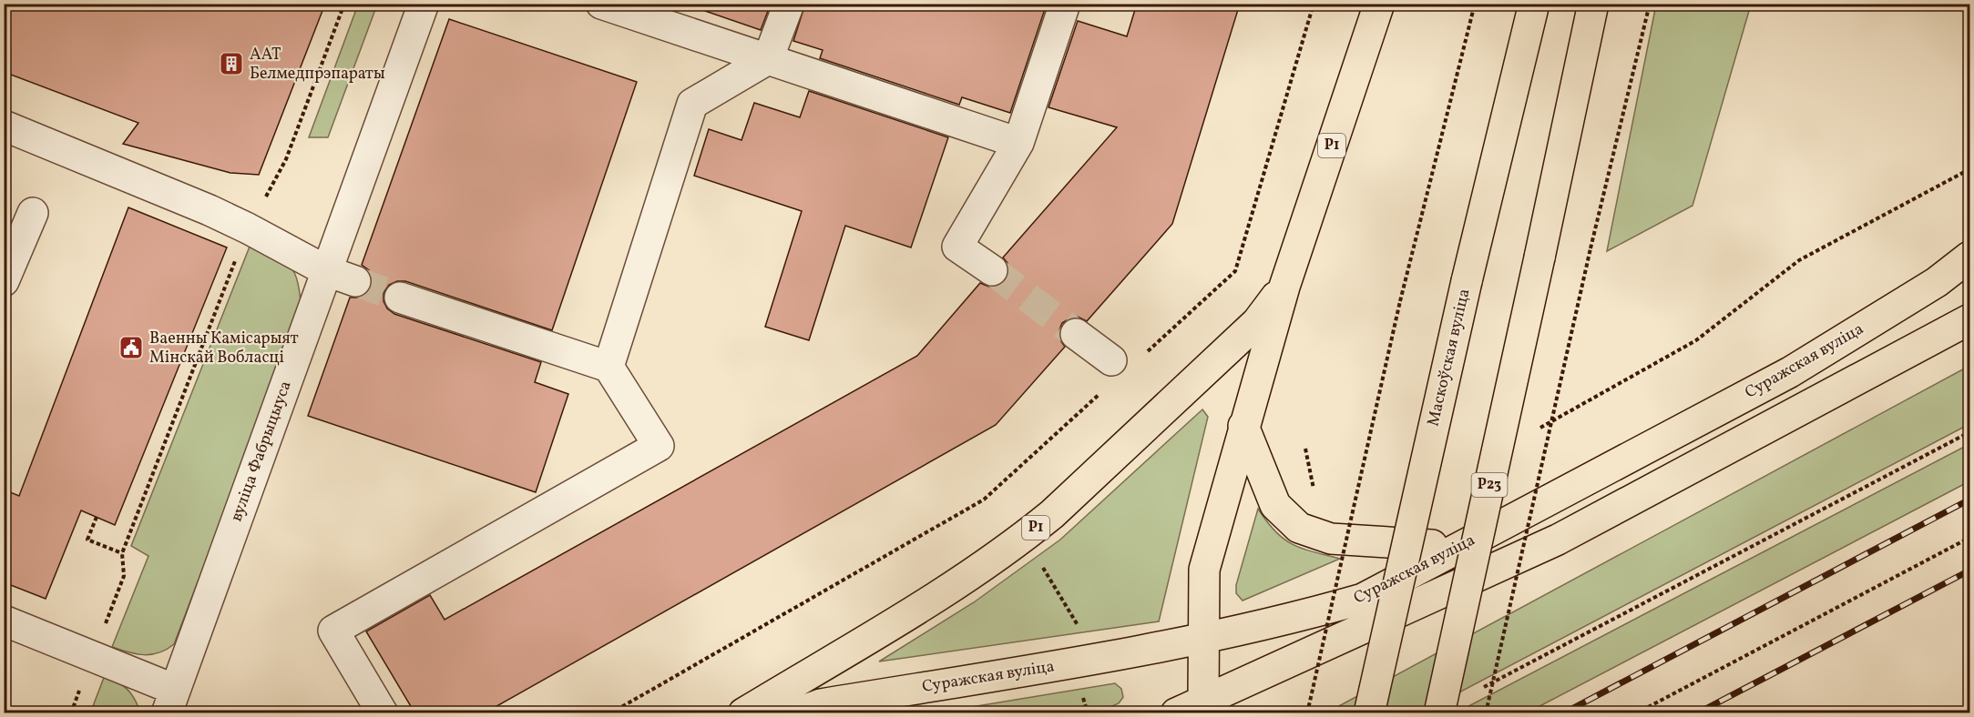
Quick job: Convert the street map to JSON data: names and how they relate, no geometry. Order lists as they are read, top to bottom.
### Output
{
  "streets": {
    "main road": [
      "Р1",
      "Маскоўская вуліца",
      "Суражская вуліца",
      "Р23"
    ],
    "street": ["вуліца Фабрыцыуса"]
  },
  "places": {
    "building": ["ААТ Белмедпрэпараты"],
    "public building": ["Ваенны Камісарыят Мінскай Вобласці"]
  }
}
